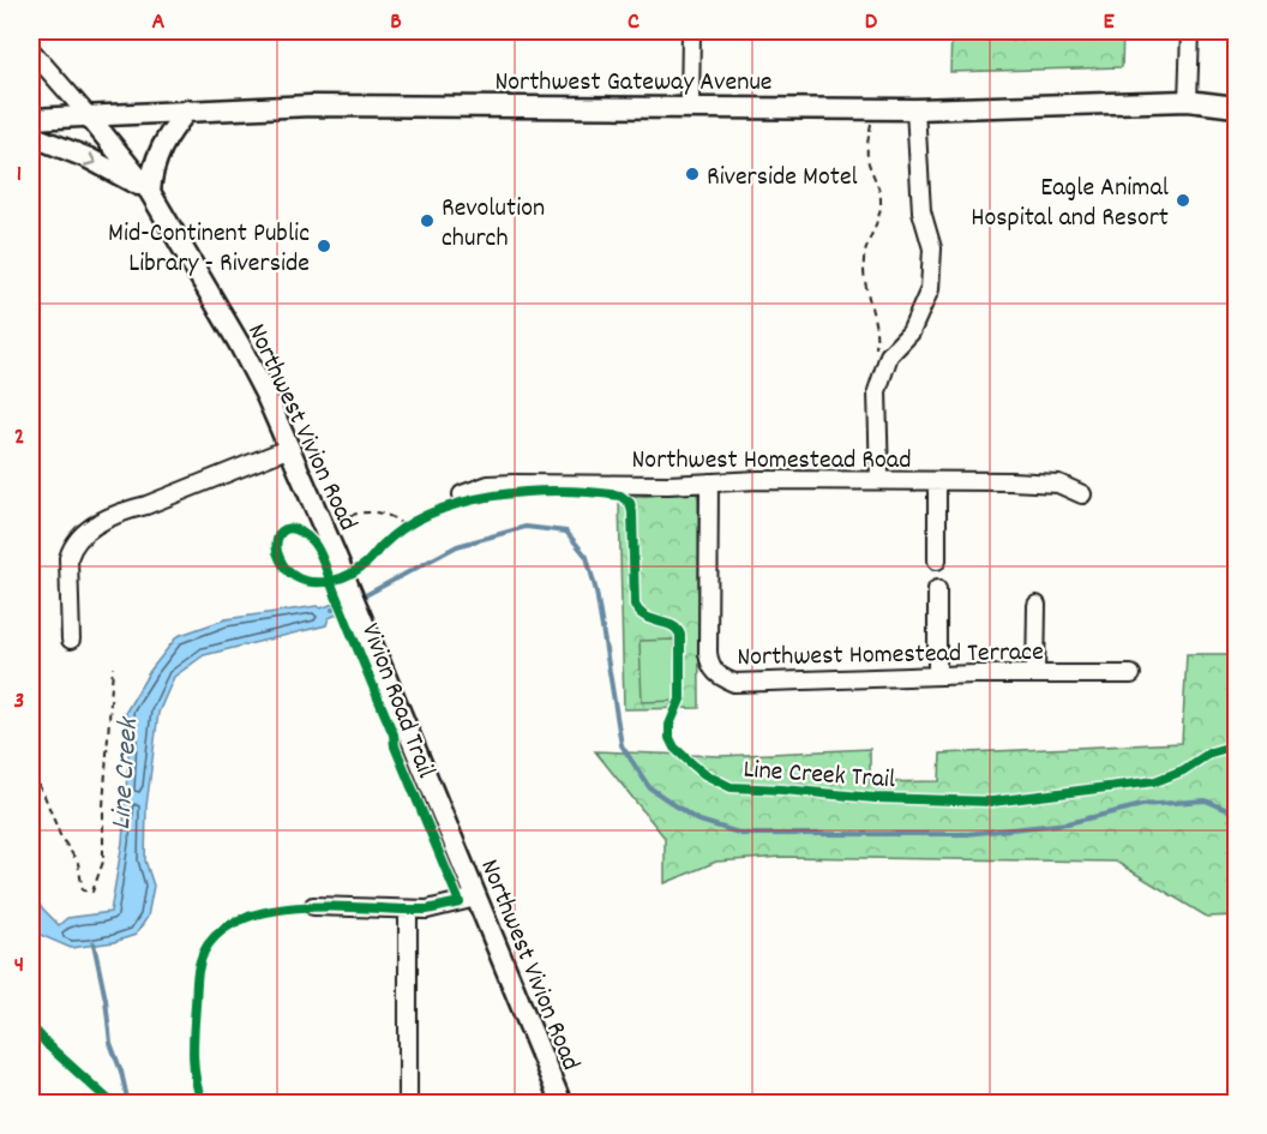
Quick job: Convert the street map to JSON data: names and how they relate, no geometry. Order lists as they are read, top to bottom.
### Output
{
  "streets": {
    "main road": ["Northwest Gateway Avenue", "Northwest Vivion Road"],
    "street": ["Northwest Homestead Road", "Northwest Homestead Terrace"],
    "cycle path": ["Vivion Road Trail"]
  },
  "crossings": [
    ["Northwest Gateway Avenue", "Northwest Vivion Road"],
    ["Northwest Homestead Road", "Northwest Homestead Terrace"]
  ],
  "water": ["Line Creek"],
  "places": [
    "Riverside Motel",
    "Eagle Animal Hospital and Resort",
    "Revolution church",
    "Mid-Continent Public Library - Riverside"
  ],
  "grid": {
    "columns": [
      "A",
      "B",
      "C",
      "D",
      "E"
    ],
    "rows": [
      "1",
      "2",
      "3",
      "4"
    ]
  }
}
